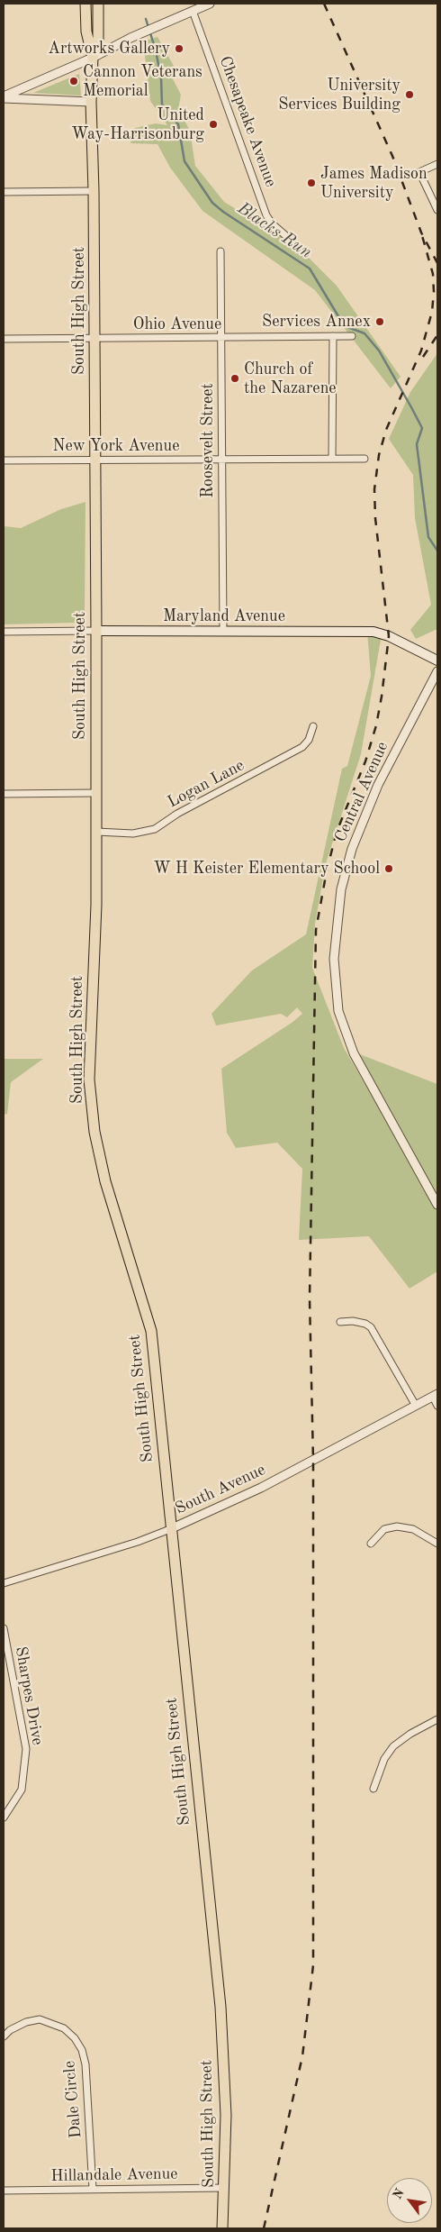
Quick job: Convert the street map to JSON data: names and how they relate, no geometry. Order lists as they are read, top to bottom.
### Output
{
  "streets": {
    "main road": ["South High Street", "Maryland Avenue"],
    "street": [
      "Chesapeake Avenue",
      "Ohio Avenue",
      "Roosevelt Street",
      "New York Avenue",
      "Logan Lane",
      "Central Avenue",
      "South Avenue",
      "Sharpes Drive",
      "Dale Circle",
      "Hillandale Avenue"
    ]
  },
  "crossings": [
    ["South High Street", "Ohio Avenue"],
    ["South High Street", "New York Avenue"],
    ["South High Street", "Maryland Avenue"],
    ["South High Street", "Logan Lane"],
    ["South High Street", "South Avenue"],
    ["South High Street", "Hillandale Avenue"],
    ["Ohio Avenue", "Roosevelt Street"],
    ["Roosevelt Street", "New York Avenue"],
    ["Roosevelt Street", "Maryland Avenue"],
    ["Dale Circle", "Hillandale Avenue"]
  ],
  "water": ["Blacks Run"],
  "places": [
    "Artworks Gallery",
    "Cannon Veterans Memorial",
    "University Services Building",
    "United Way-Harrisonburg",
    "James Madison University",
    "Services Annex",
    "Church of the Nazarene",
    "W H Keister Elementary School"
  ],
  "north": "top left"
}
